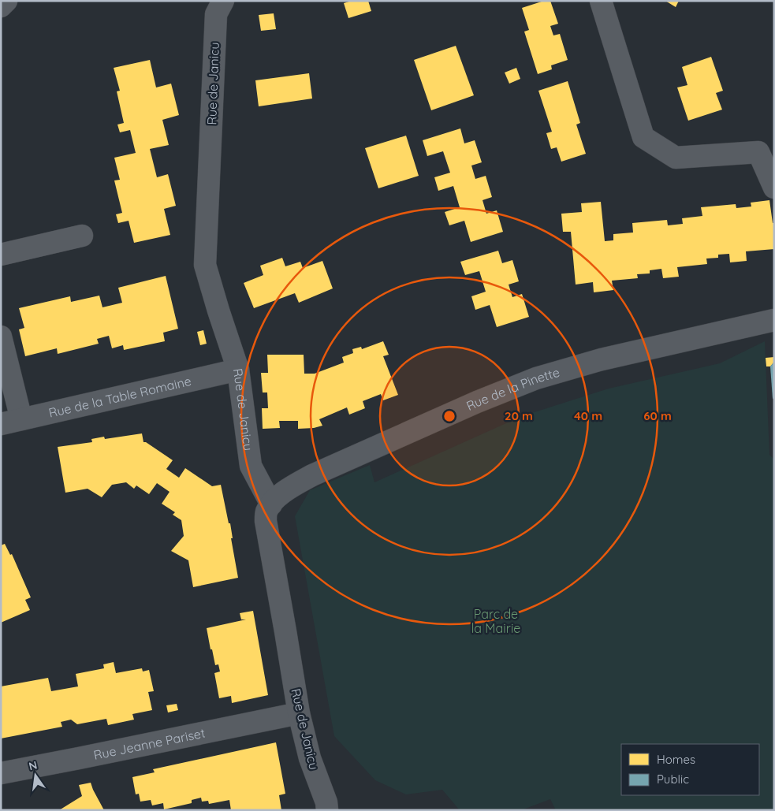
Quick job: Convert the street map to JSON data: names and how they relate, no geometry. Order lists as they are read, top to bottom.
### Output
{
  "streets": {
    "street": [
      "Rue de Janicu",
      "Rue de la Pinette",
      "Rue de la Table Romaine",
      "Rue Jeanne Pariset"
    ]
  },
  "crossings": [
    ["Rue de Janicu", "Rue de la Pinette"],
    ["Rue de Janicu", "Rue de la Table Romaine"],
    ["Rue de Janicu", "Rue Jeanne Pariset"]
  ],
  "parks": ["Parc de la Mairie"],
  "legend": ["Homes", "Public"],
  "north": "top",
  "rings": ["20 m", "40 m", "60 m"]
}
